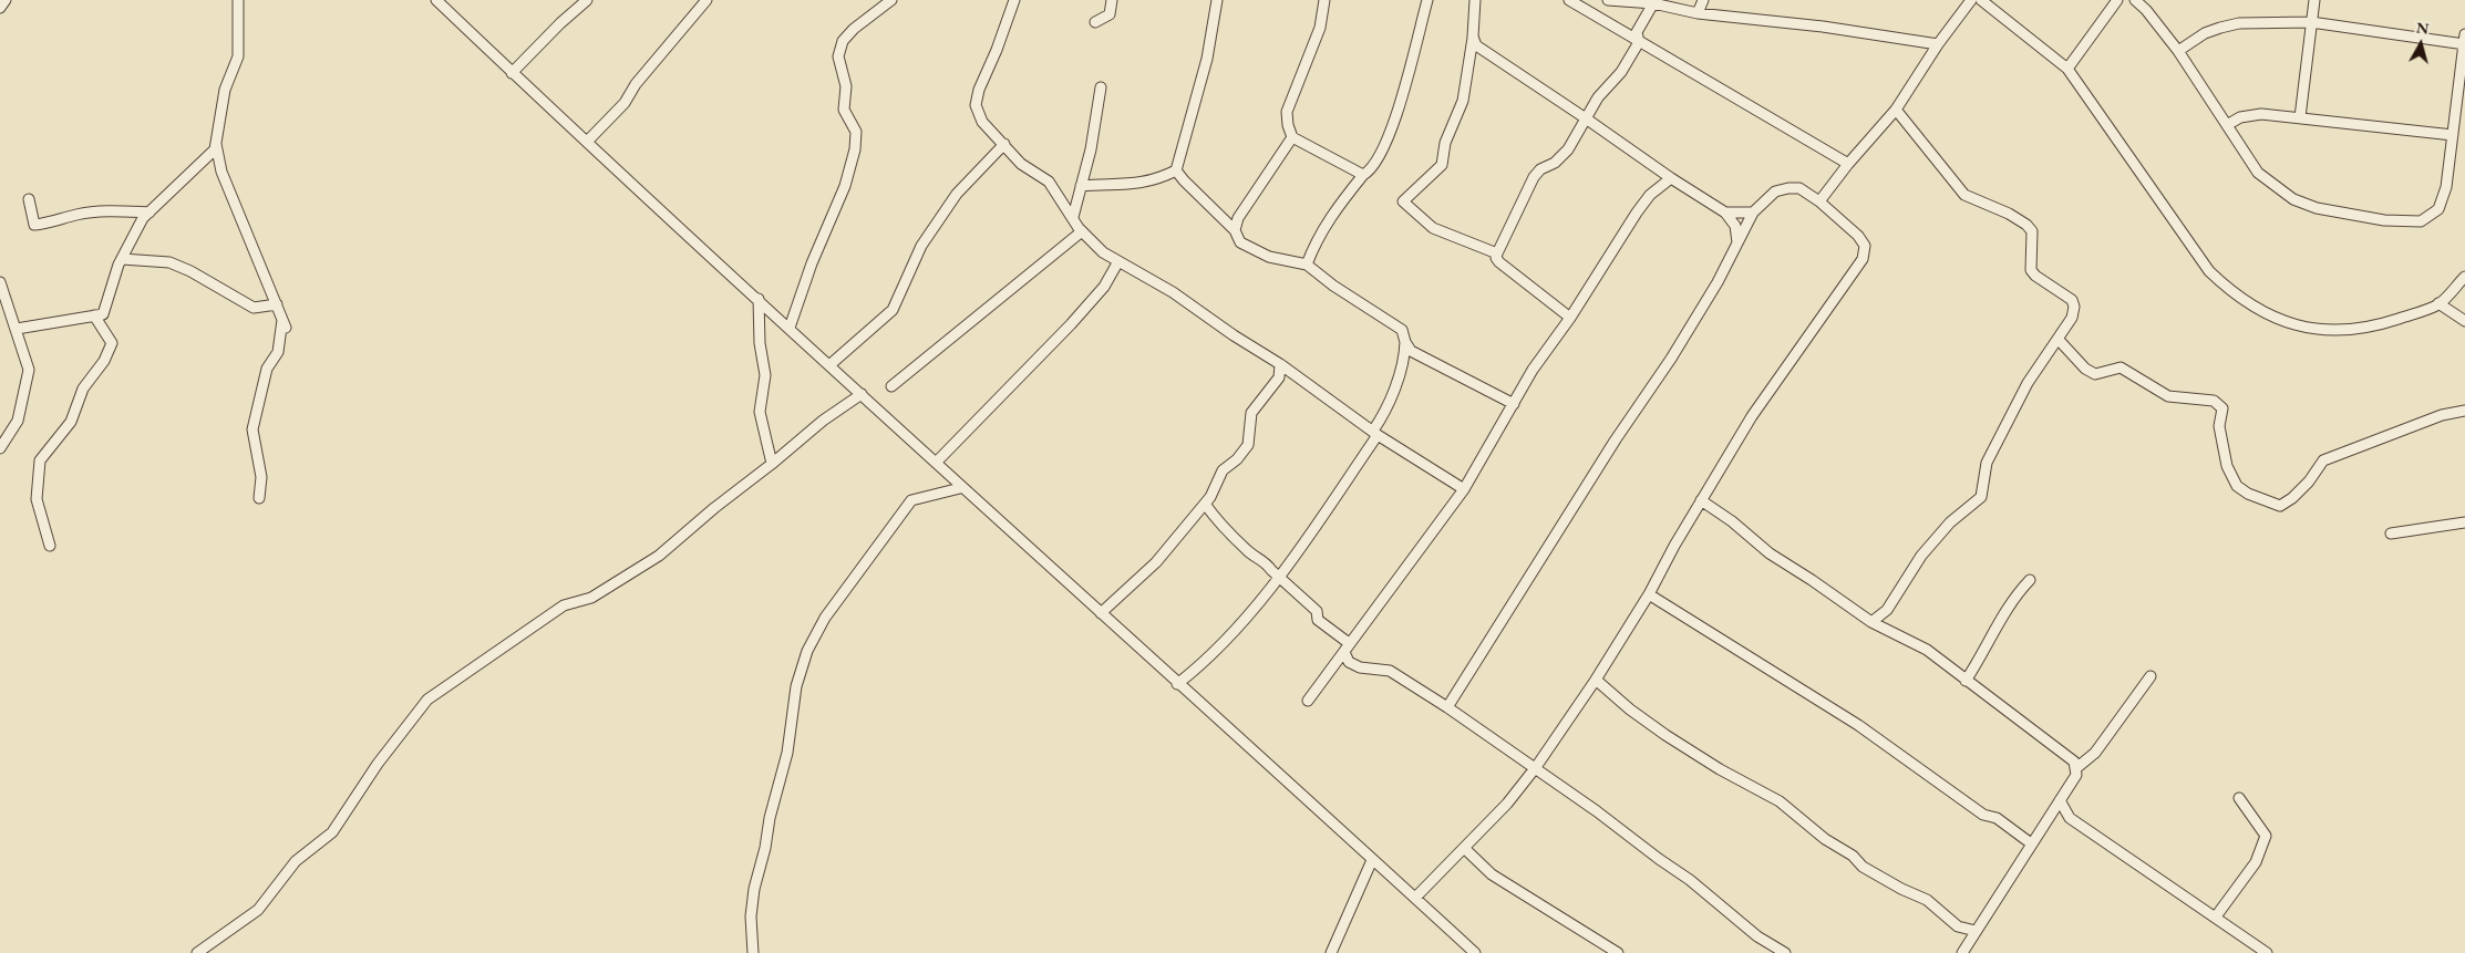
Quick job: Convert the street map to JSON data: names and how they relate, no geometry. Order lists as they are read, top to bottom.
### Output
{
  "north": "top"
}
